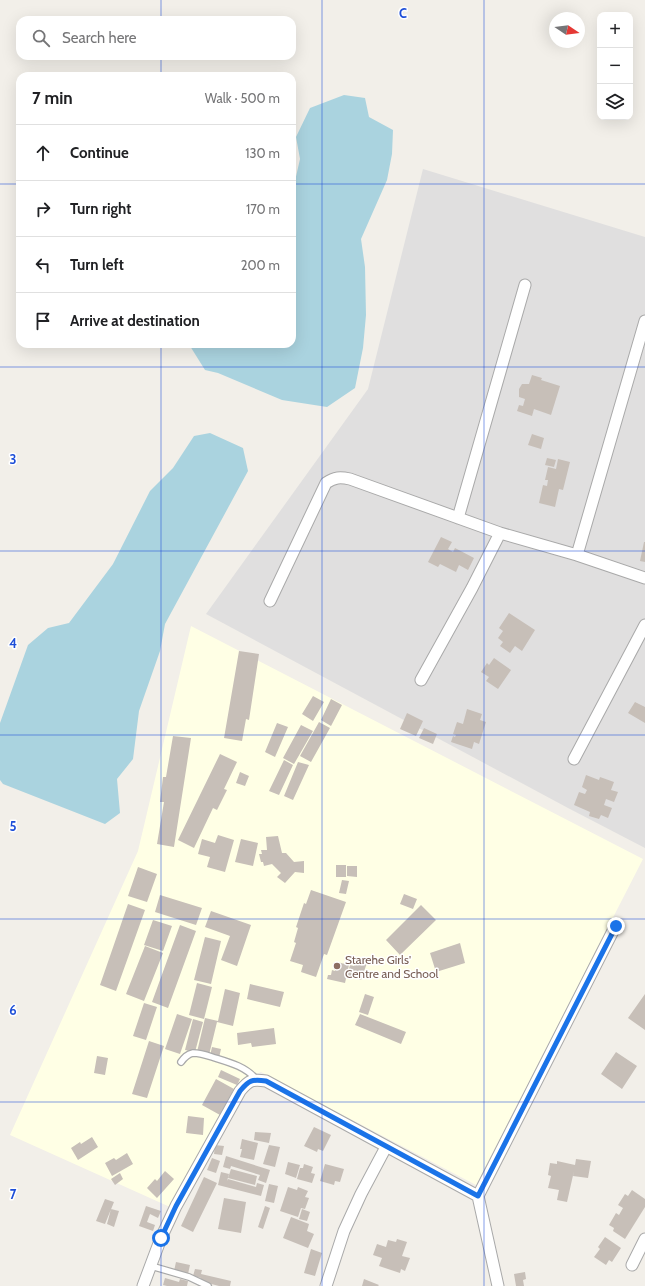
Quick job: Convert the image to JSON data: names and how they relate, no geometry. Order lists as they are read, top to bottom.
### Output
{
  "places": ["Starehe Girls' Centre and School"],
  "north": "right",
  "page": {
    "map_buttons": ["+", "−"],
    "search": "Search here",
    "heading": ["7 min", "Walk · 500 m"],
    "list": [
      ["Continue", "130 m"],
      ["Turn right", "170 m"],
      ["Turn left", "200 m"],
      "Arrive at destination"
    ]
  },
  "grid": {
    "columns": ["C"],
    "rows": [
      "3",
      "4",
      "5",
      "6",
      "7"
    ]
  }
}
